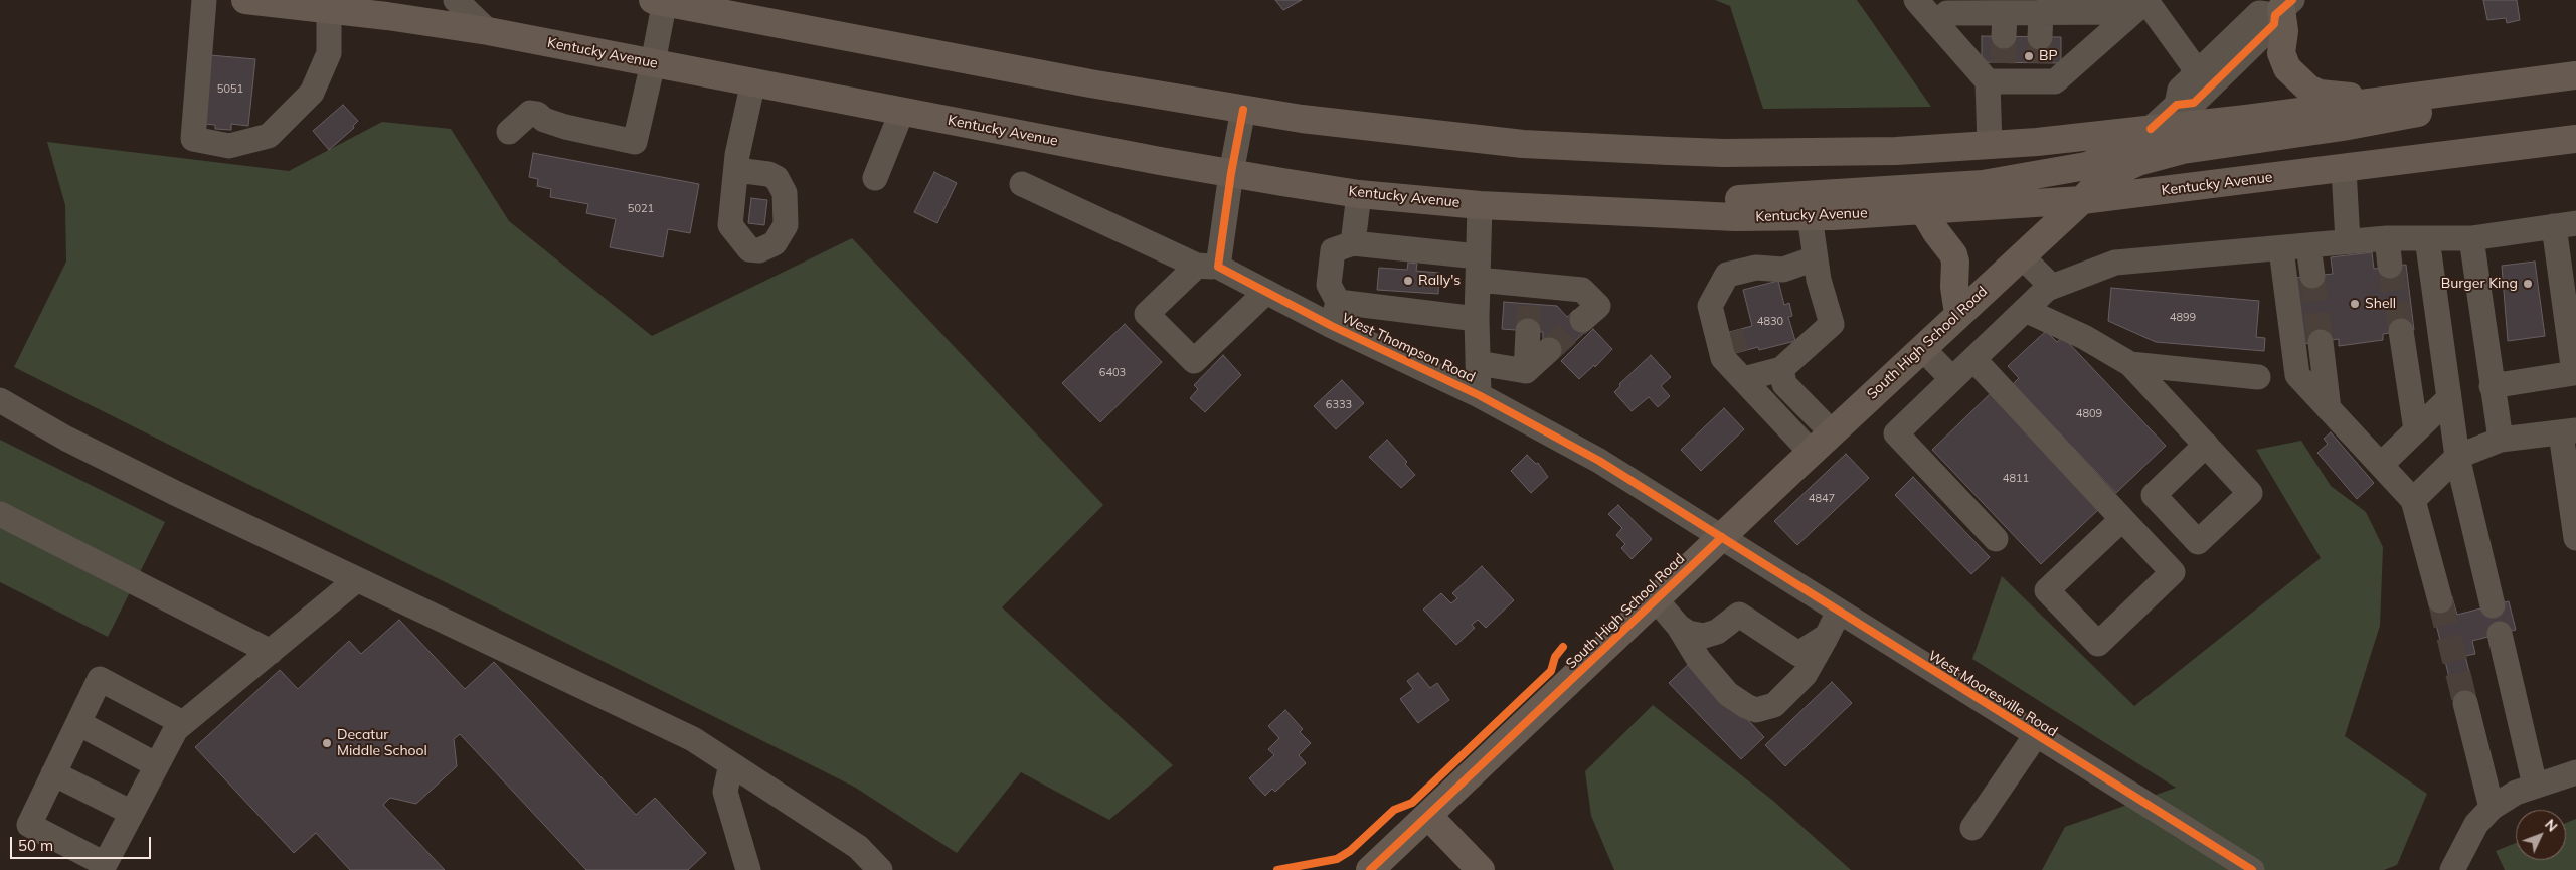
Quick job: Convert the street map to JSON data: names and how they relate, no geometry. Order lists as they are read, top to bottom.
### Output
{
  "streets": {
    "main road": ["Kentucky Avenue", "South High School Road"],
    "street": ["West Thompson Road", "West Mooresville Road"]
  },
  "crossings": [
    ["Kentucky Avenue", "South High School Road"],
    ["South High School Road", "West Thompson Road"],
    ["South High School Road", "West Mooresville Road"],
    ["West Thompson Road", "West Mooresville Road"]
  ],
  "places": [
    "BP",
    "Rally's",
    "Burger King",
    "Shell",
    "Decatur Middle School"
  ],
  "house_numbers": [
    "5051",
    "5021",
    "4899",
    "4830",
    "6403",
    "6333",
    "4809",
    "4811",
    "4847"
  ],
  "scale_bar": "50 m",
  "north": "top right"
}
